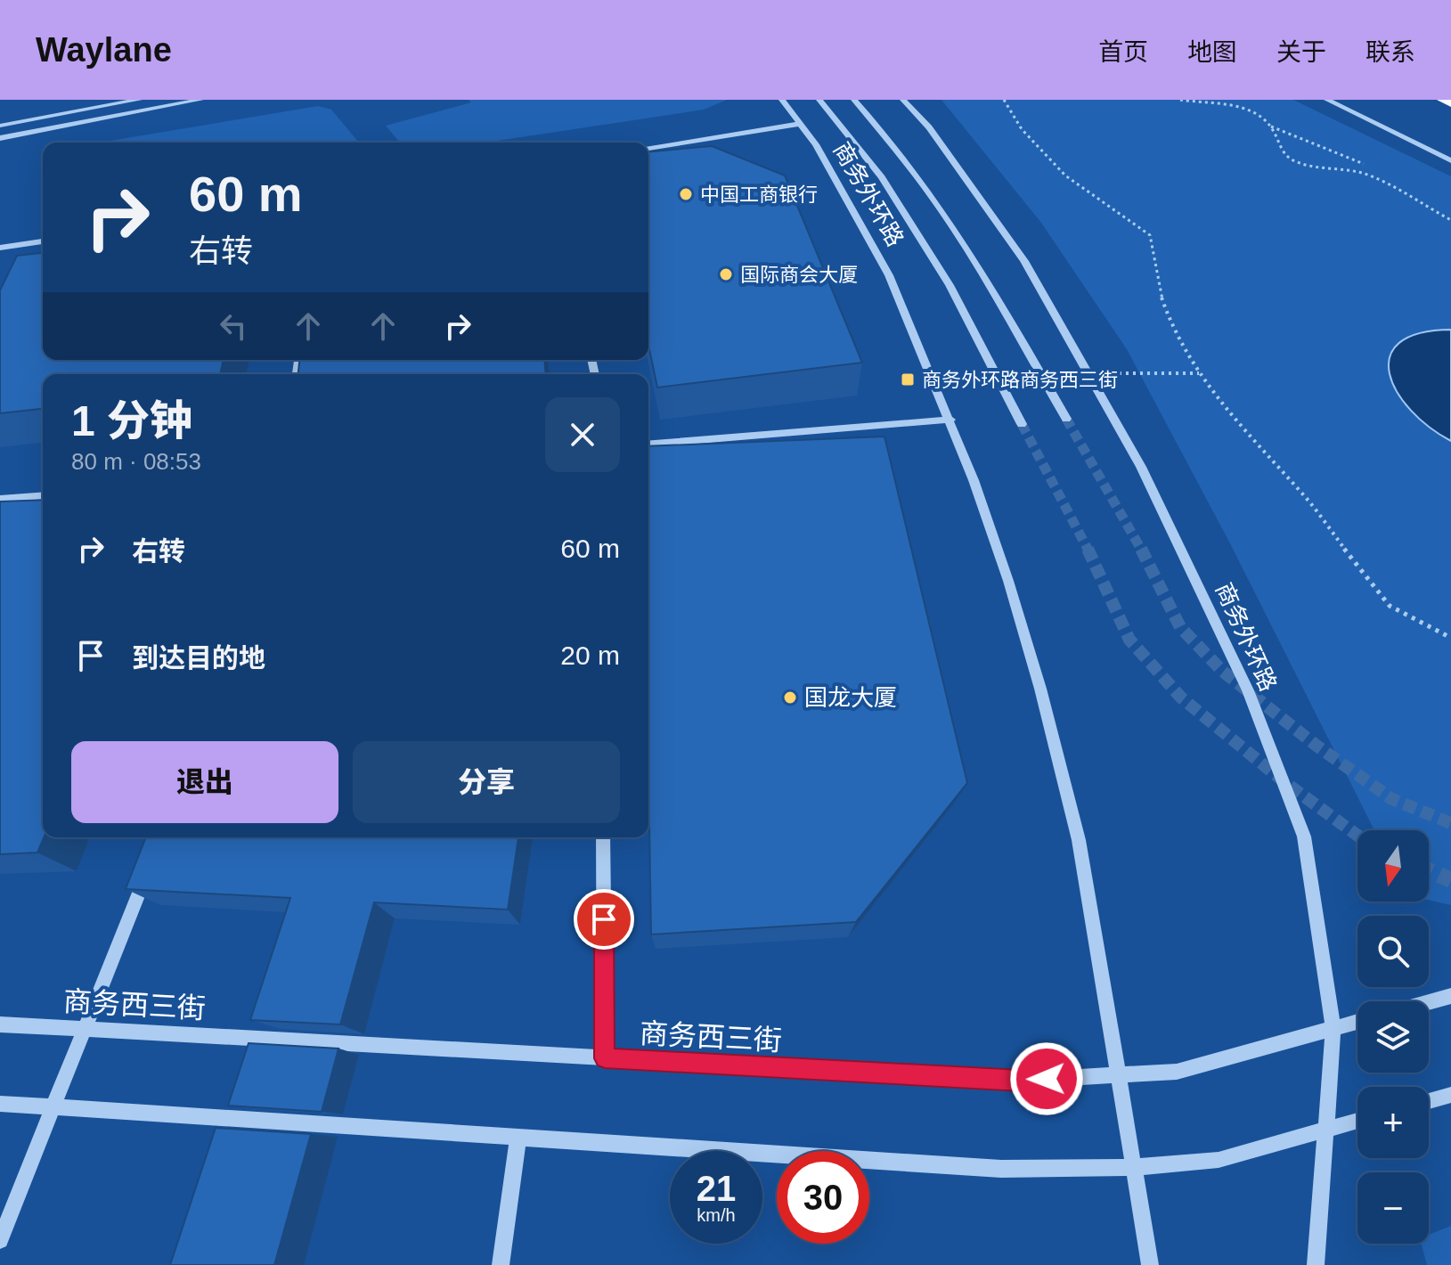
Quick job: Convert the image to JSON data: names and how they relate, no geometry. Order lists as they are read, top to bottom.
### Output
{
  "streets": {
    "street": ["商务外环路", "商务西三街"]
  },
  "crossings": [
    ["商务外环路", "商务西三街"]
  ],
  "places": {
    "other": ["中国工商银行", "国际商会大厦", "国龙大厦"],
    "transit": ["商务外环路商务西三街"]
  },
  "north": "bottom",
  "page": {
    "header": "Waylane",
    "nav": [
      "首页",
      "地图",
      "关于",
      "联系"
    ],
    "turn": ["60 m", "右转"],
    "heading": ["1 分钟", "80 m · 08:53"],
    "list": [
      {
        "name": "右转",
        "value": "60 m"
      },
      {
        "name": "到达目的地",
        "value": "20 m"
      }
    ],
    "buttons": ["退出", "分享"],
    "map_buttons": ["+", "−"],
    "speed": "21 km/h",
    "limit": "30"
  }
}
